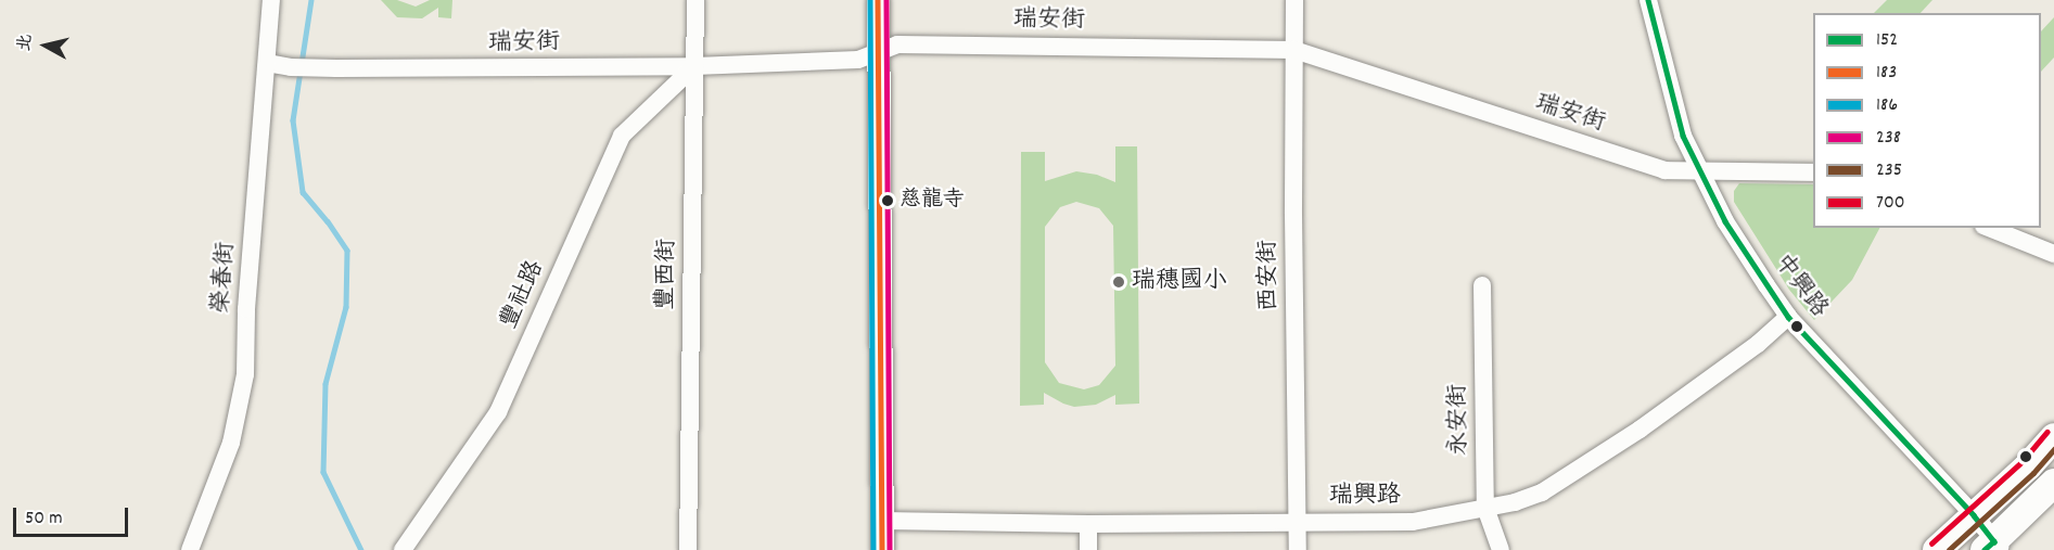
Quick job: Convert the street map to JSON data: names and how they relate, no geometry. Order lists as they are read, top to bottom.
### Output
{
  "streets": {
    "street": [
      "瑞安街",
      "豐西街",
      "西安街",
      "榮春街",
      "中興路",
      "豐社路",
      "永安街",
      "瑞興路"
    ]
  },
  "crossings": [
    ["瑞安街", "豐西街"],
    ["瑞安街", "西安街"],
    ["瑞安街", "榮春街"],
    ["瑞安街", "中興路"],
    ["瑞安街", "豐社路"],
    ["豐西街", "豐社路"],
    ["西安街", "瑞興路"],
    ["中興路", "瑞興路"],
    ["永安街", "瑞興路"]
  ],
  "places": ["慈龍寺", "瑞穗國小"],
  "lines": [
    "transit line 152",
    "transit line 183",
    "transit line 186",
    "transit line 238",
    "transit line 700",
    "transit line 235"
  ],
  "legend": [
    "152",
    "183",
    "186",
    "238",
    "235",
    "700"
  ],
  "scale_bar": "50 m",
  "north": "left"
}
